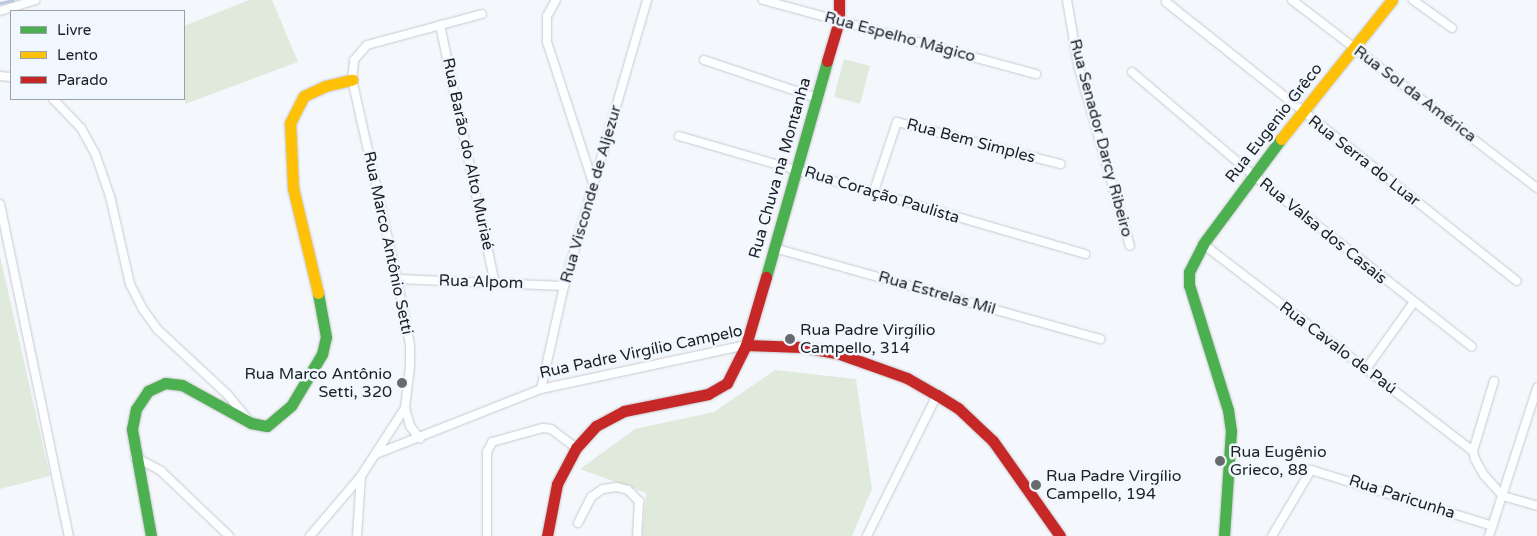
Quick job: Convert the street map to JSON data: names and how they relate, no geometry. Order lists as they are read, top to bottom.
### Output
{
  "streets": {
    "street": [
      "Rua Espelho Mágico",
      "Rua Sol da América",
      "Rua Eugenio Grêco",
      "Rua Senador Darcy Ribeiro",
      "Rua Bem Simples",
      "Rua Barão do Alto Muriaé",
      "Rua Serra do Luar",
      "Rua Chuva na Montanha",
      "Rua Visconde de Aljezur",
      "Rua Coração Paulista",
      "Rua Valsa dos Casais",
      "Rua Marco Antônio Setti",
      "Rua Alpom",
      "Rua Estrelas Mil",
      "Rua Cavalo de Paú",
      "Rua Padre Virgílio Campelo",
      "Rua Paricunha"
    ]
  },
  "crossings": [
    ["Rua Espelho Mágico", "Rua Chuva na Montanha"],
    ["Rua Sol da América", "Rua Eugenio Grêco"],
    ["Rua Eugenio Grêco", "Rua Serra do Luar"],
    ["Rua Eugenio Grêco", "Rua Valsa dos Casais"],
    ["Rua Eugenio Grêco", "Rua Cavalo de Paú"],
    ["Rua Bem Simples", "Rua Coração Paulista"],
    ["Rua Barão do Alto Muriaé", "Rua Marco Antônio Setti"],
    ["Rua Barão do Alto Muriaé", "Rua Alpom"],
    ["Rua Chuva na Montanha", "Rua Coração Paulista"],
    ["Rua Chuva na Montanha", "Rua Estrelas Mil"],
    ["Rua Chuva na Montanha", "Rua Padre Virgílio Campelo"],
    ["Rua Visconde de Aljezur", "Rua Alpom"],
    ["Rua Visconde de Aljezur", "Rua Padre Virgílio Campelo"],
    ["Rua Marco Antônio Setti", "Rua Alpom"],
    ["Rua Marco Antônio Setti", "Rua Padre Virgílio Campelo"]
  ],
  "places": [
    "Rua Padre Virgílio Campello, 314",
    "Rua Marco Antônio Setti, 320",
    "Rua Eugênio Grieco, 88",
    "Rua Padre Virgílio Campello, 194"
  ],
  "legend": ["Livre", "Lento", "Parado"]
}
